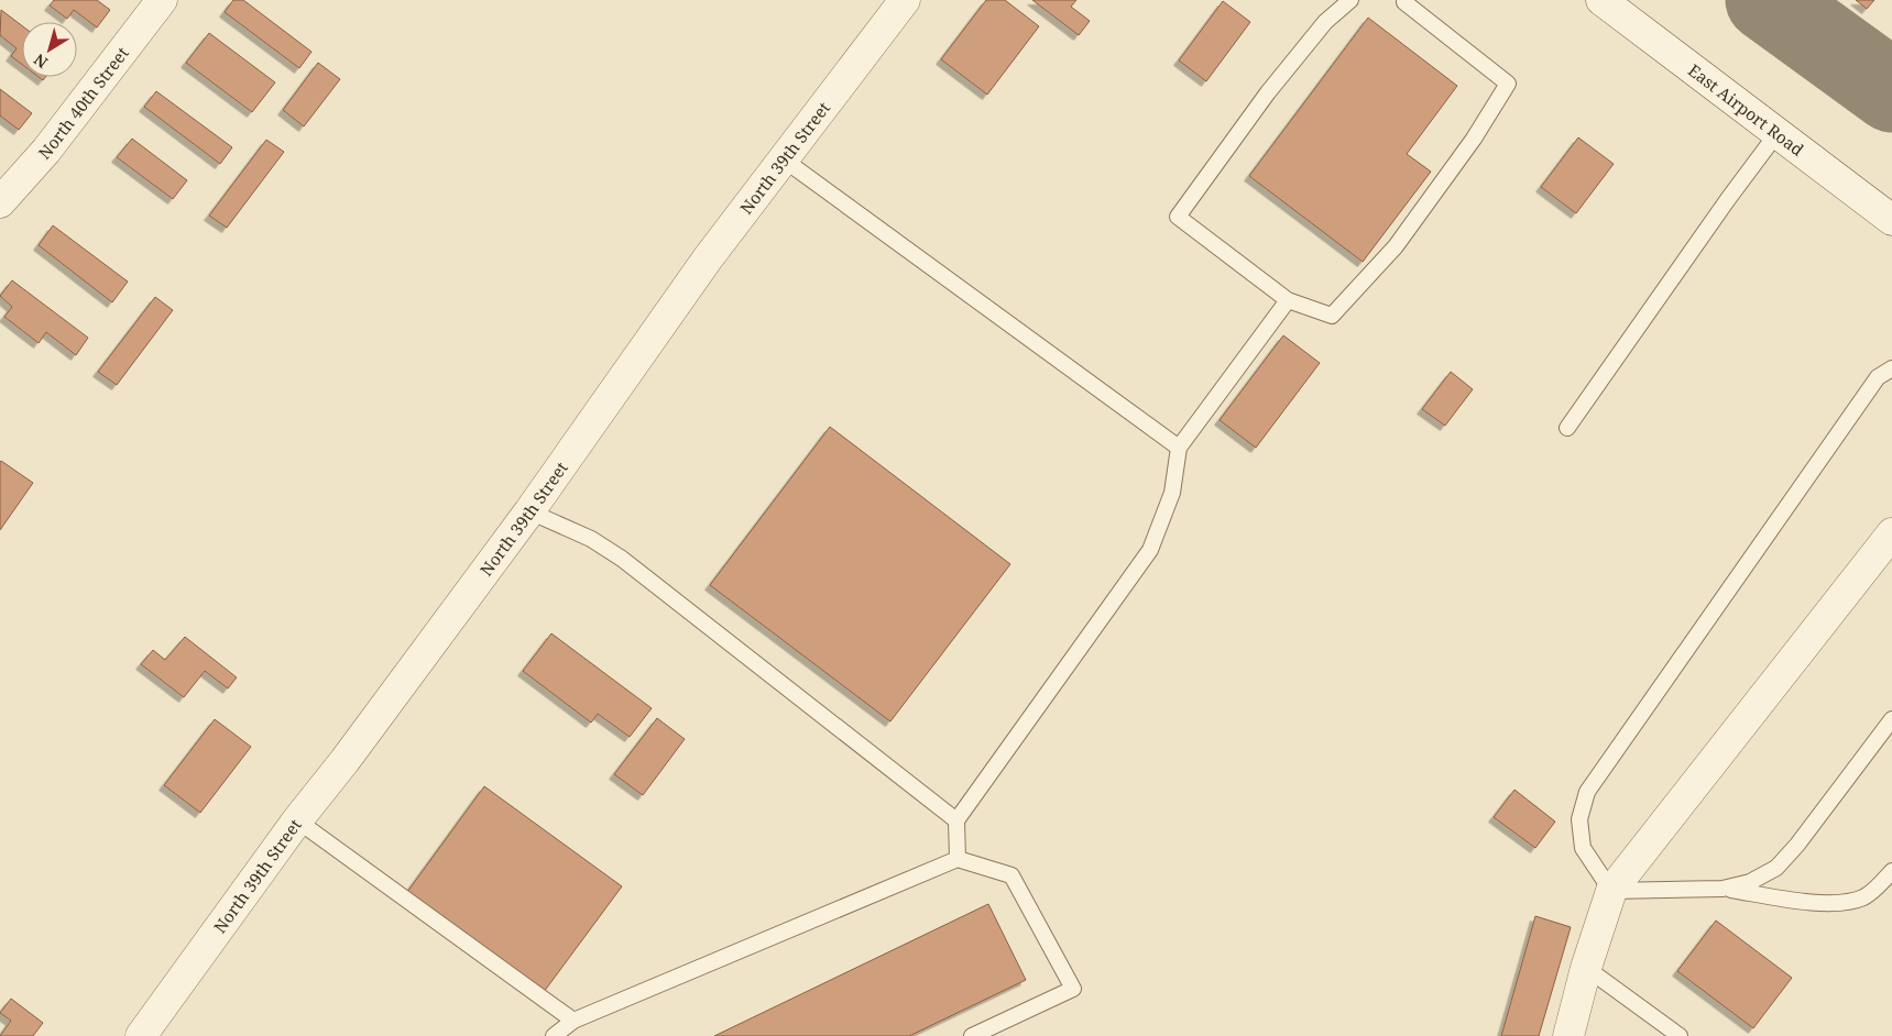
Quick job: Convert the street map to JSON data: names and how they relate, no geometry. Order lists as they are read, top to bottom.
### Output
{
  "streets": {
    "street": ["North 40th Street", "East Airport Road", "North 39th Street"]
  },
  "north": "bottom left"
}
